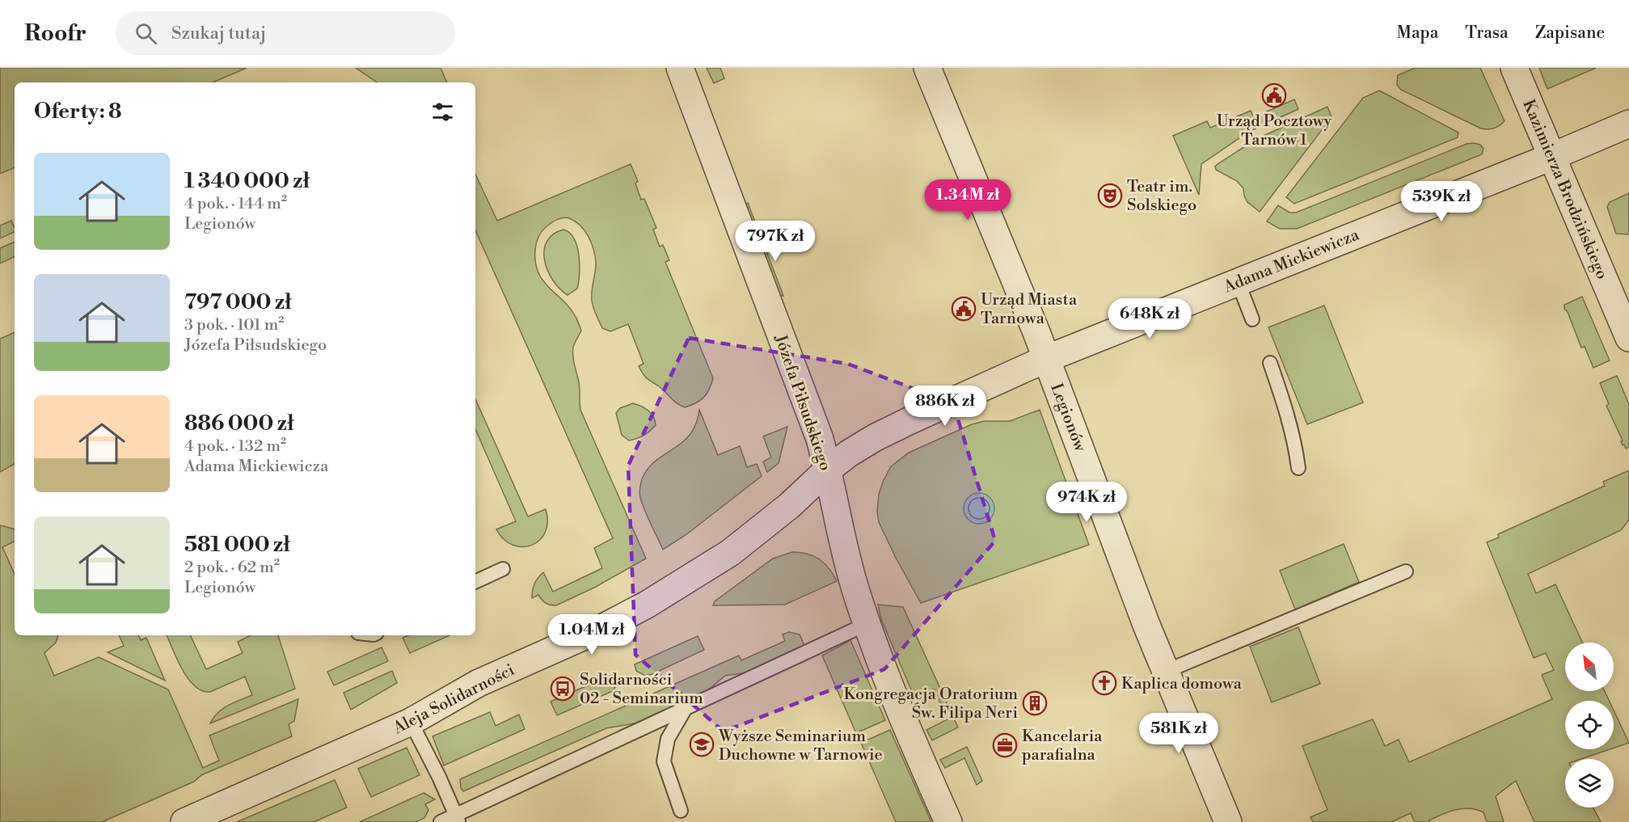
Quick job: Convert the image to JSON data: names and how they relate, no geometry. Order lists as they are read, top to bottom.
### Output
{
  "streets": {
    "street": [
      "Kazimierza Brodzińskiego",
      "Adama Mickiewicza",
      "Józefa Piłsudskiego",
      "Legionów",
      "Aleja Solidarności"
    ]
  },
  "crossings": [
    ["Kazimierza Brodzińskiego", "Adama Mickiewicza"],
    ["Adama Mickiewicza", "Józefa Piłsudskiego"],
    ["Adama Mickiewicza", "Legionów"],
    ["Adama Mickiewicza", "Aleja Solidarności"],
    ["Józefa Piłsudskiego", "Aleja Solidarności"]
  ],
  "places": {
    "public building": ["Urząd Pocztowy Tarnów 1", "Urząd Miasta Tarnowa"],
    "theatre": ["Teatr im. Solskiego"],
    "church": ["Kaplica domowa"],
    "bus stop": ["Solidarności 02 - Seminarium"],
    "building": ["Kongregacja Oratorium Św. Filipa Neri"],
    "school or university": ["Wyższe Seminarium Duchowne w Tarnowie"],
    "office": ["Kancelaria parafialna"]
  },
  "north": "top left",
  "page": {
    "header": "Roofr",
    "search": "Szukaj tutaj",
    "nav": ["Mapa", "Trasa", "Zapisane"],
    "heading": "Oferty: 8",
    "list": [
      {
        "name": "1 340 000 zł",
        "note": "4 pok. · 144 m² · Legionów"
      },
      {
        "name": "797 000 zł",
        "note": "3 pok. · 101 m² · Józefa Piłsudskiego"
      },
      {
        "name": "886 000 zł",
        "note": "4 pok. · 132 m² · Adama Mickiewicza"
      },
      {
        "name": "581 000 zł",
        "note": "2 pok. · 62 m² · Legionów"
      }
    ],
    "price": [
      "1.34M zł",
      "539K zł",
      "797K zł",
      "648K zł",
      "886K zł",
      "974K zł",
      "1.04M zł",
      "581K zł"
    ]
  }
}
